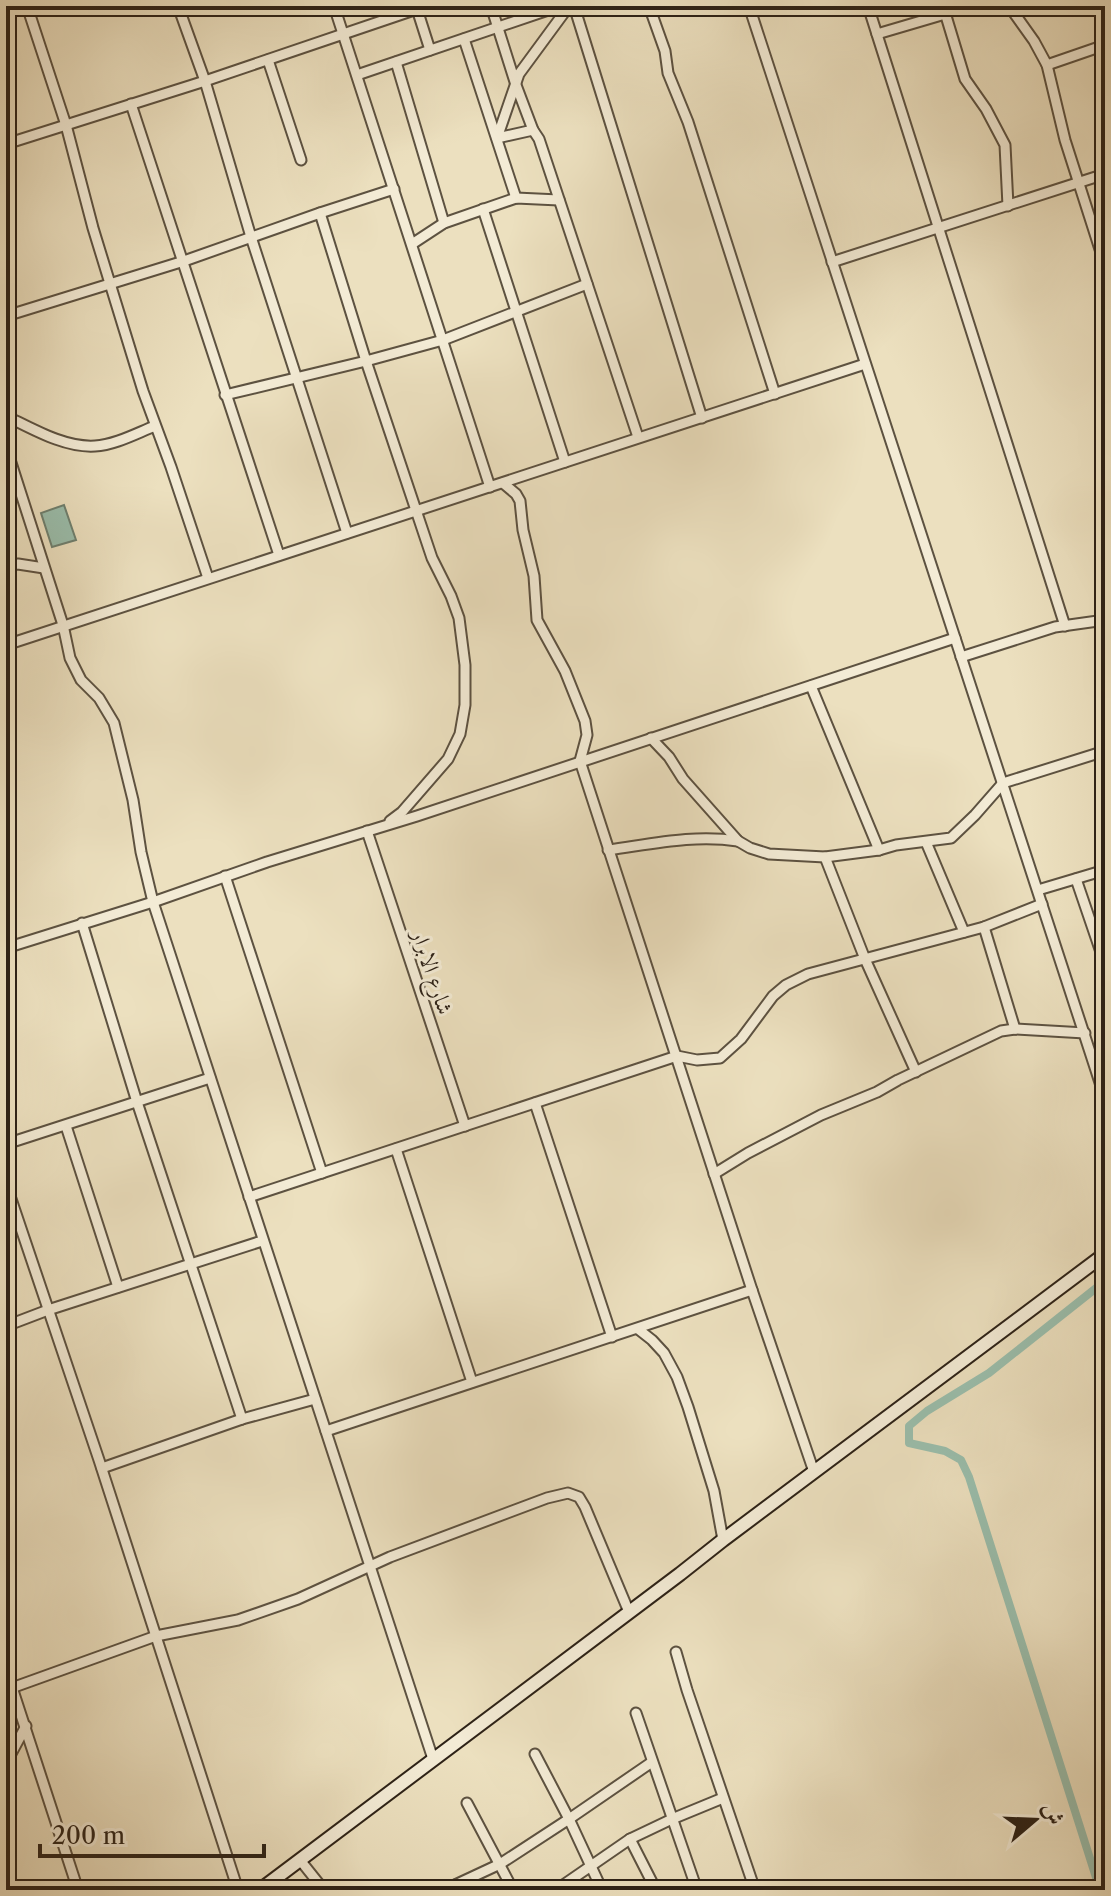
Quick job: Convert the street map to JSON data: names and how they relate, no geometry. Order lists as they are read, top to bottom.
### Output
{
  "streets": {
    "street": ["شارع الابرار"]
  },
  "scale_bar": "200 m",
  "north": "right"
}
